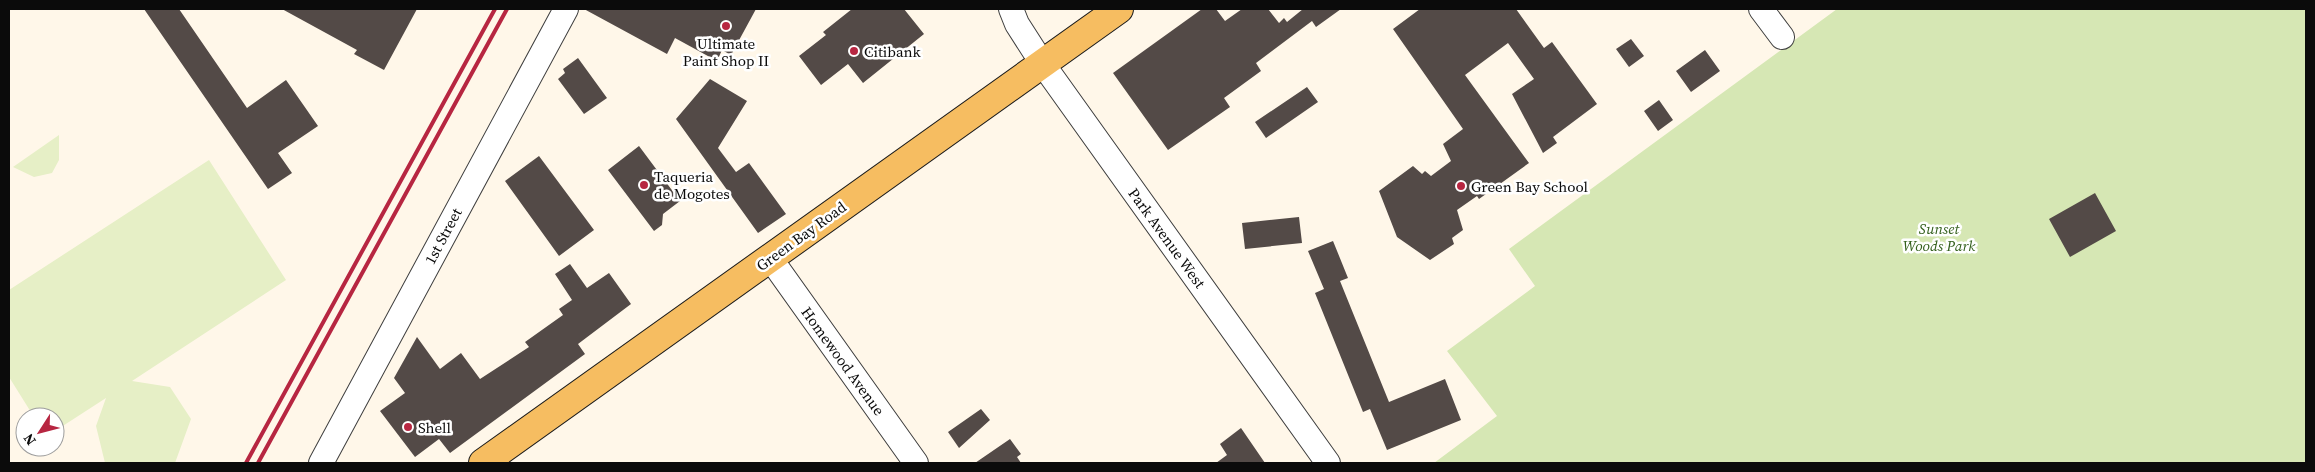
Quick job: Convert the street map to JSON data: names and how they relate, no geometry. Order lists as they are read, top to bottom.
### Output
{
  "streets": {
    "main road": ["Green Bay Road"],
    "street": ["1st Street", "Park Avenue West", "Homewood Avenue"]
  },
  "crossings": [
    ["Green Bay Road", "Park Avenue West"],
    ["Green Bay Road", "Homewood Avenue"]
  ],
  "parks": ["Sunset Woods Park"],
  "places": [
    "Ultimate Paint Shop II",
    "Citibank",
    "Taqueria de Mogotes",
    "Green Bay School",
    "Shell"
  ],
  "north": "bottom left"
}
